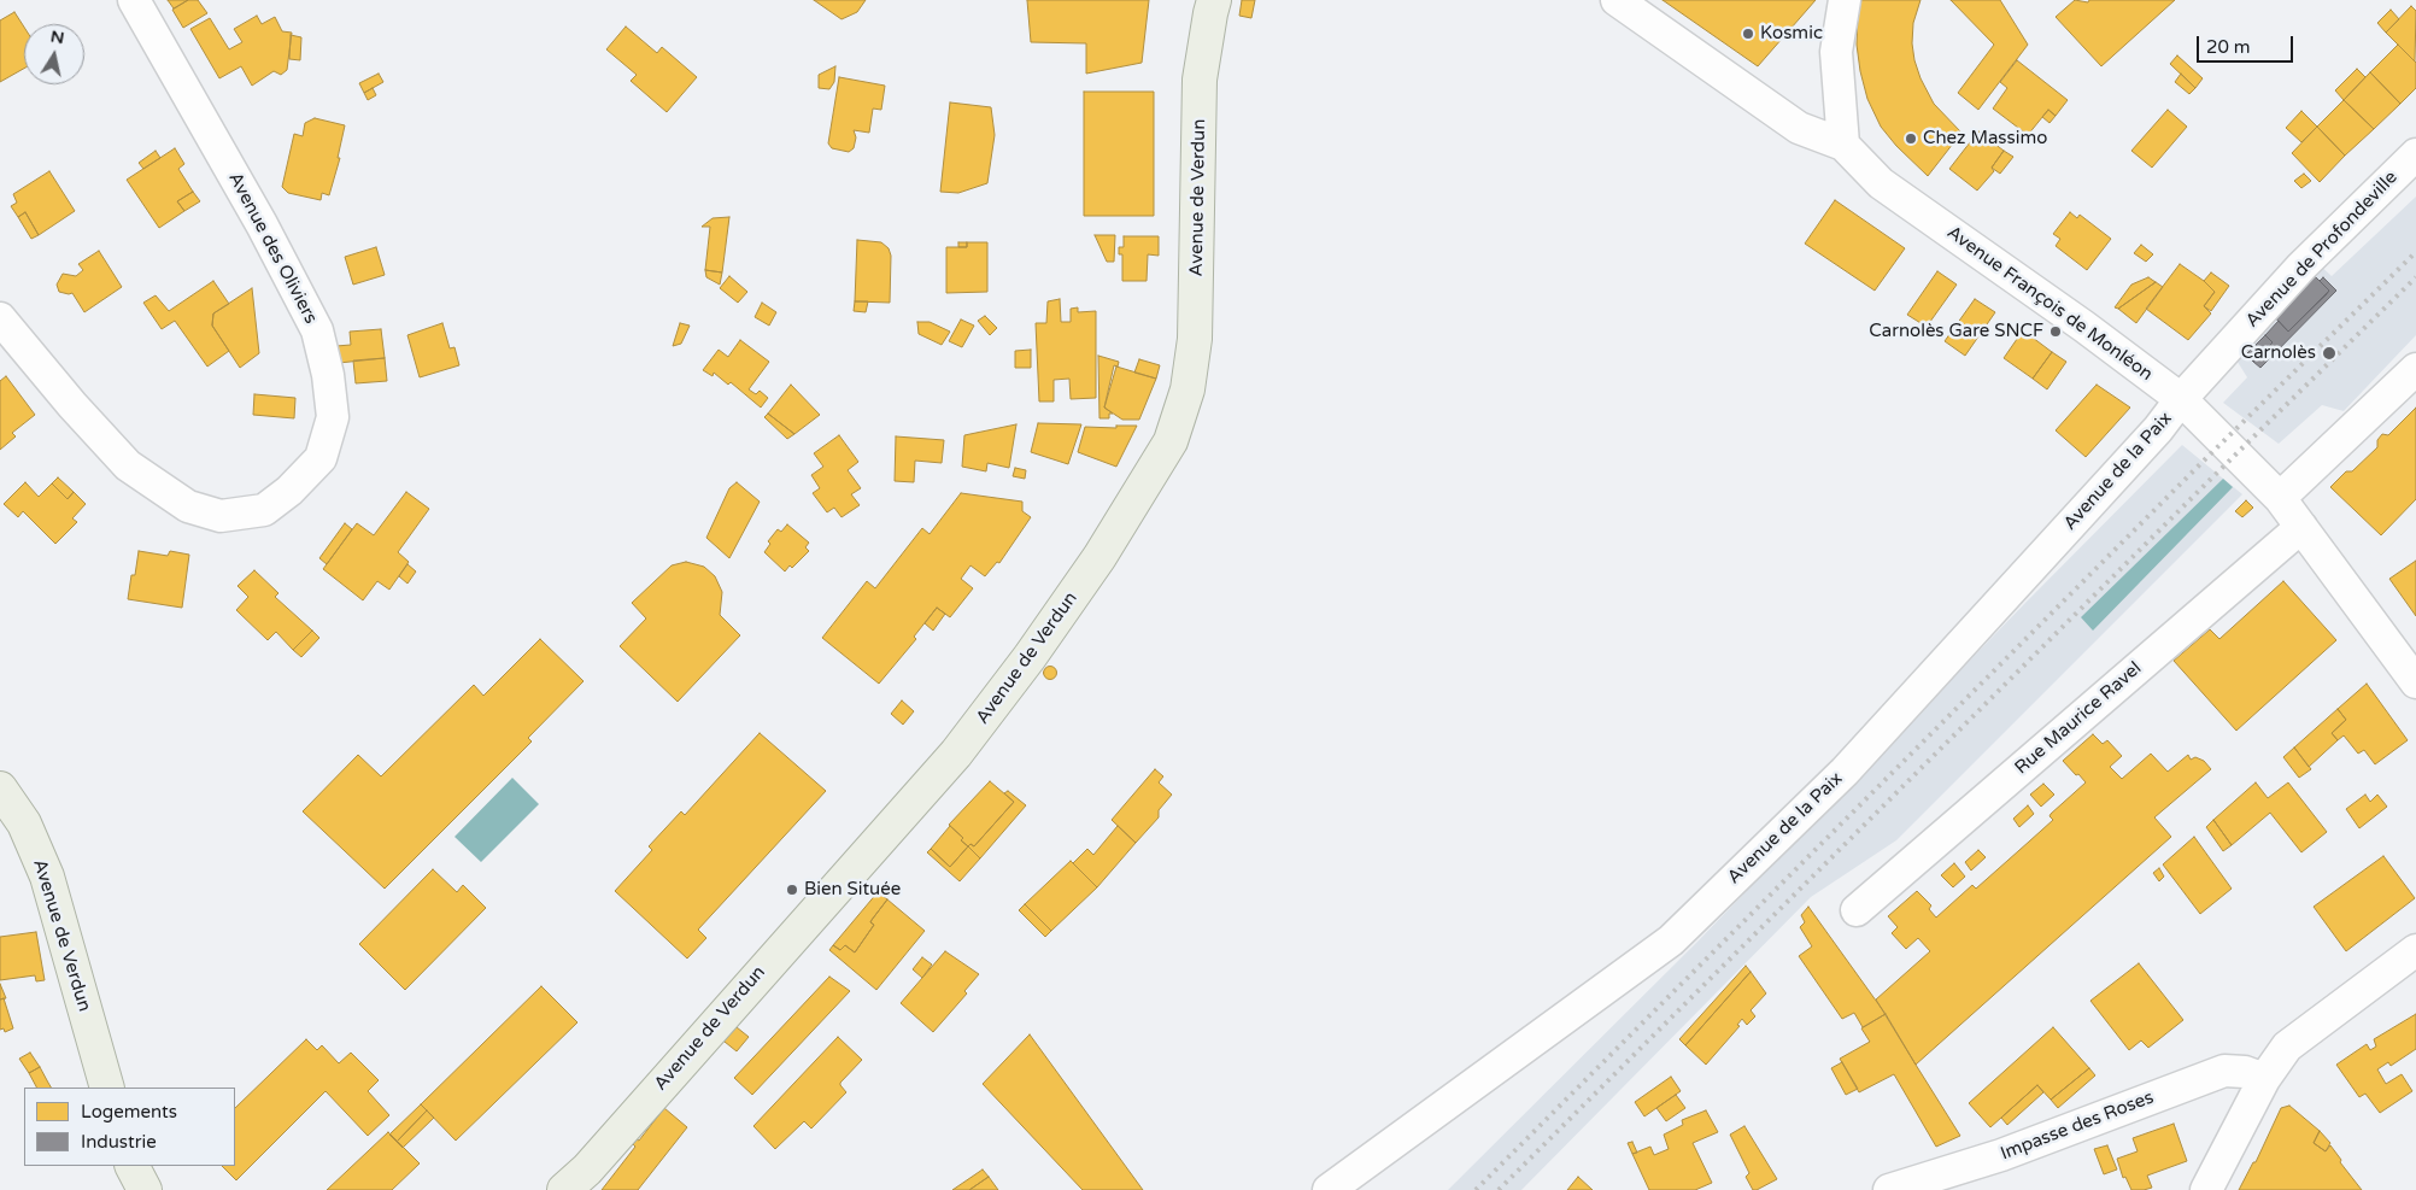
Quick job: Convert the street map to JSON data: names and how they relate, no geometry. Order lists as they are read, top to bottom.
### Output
{
  "streets": {
    "main road": ["Avenue de Verdun"],
    "street": [
      "Avenue des Oliviers",
      "Avenue de Profondeville",
      "Avenue François de Monléon",
      "Avenue de la Paix",
      "Rue Maurice Ravel",
      "Impasse des Roses"
    ]
  },
  "crossings": [
    ["Avenue de Profondeville", "Avenue François de Monléon"],
    ["Avenue de Profondeville", "Avenue de la Paix"],
    ["Avenue François de Monléon", "Avenue de la Paix"],
    ["Avenue François de Monléon", "Rue Maurice Ravel"]
  ],
  "places": [
    "Kosmic",
    "Chez Massimo",
    "Carnolès Gare SNCF",
    "Carnolès",
    "Bien Située"
  ],
  "legend": ["Logements", "Industrie"],
  "scale_bar": "20 m",
  "north": "top"
}
